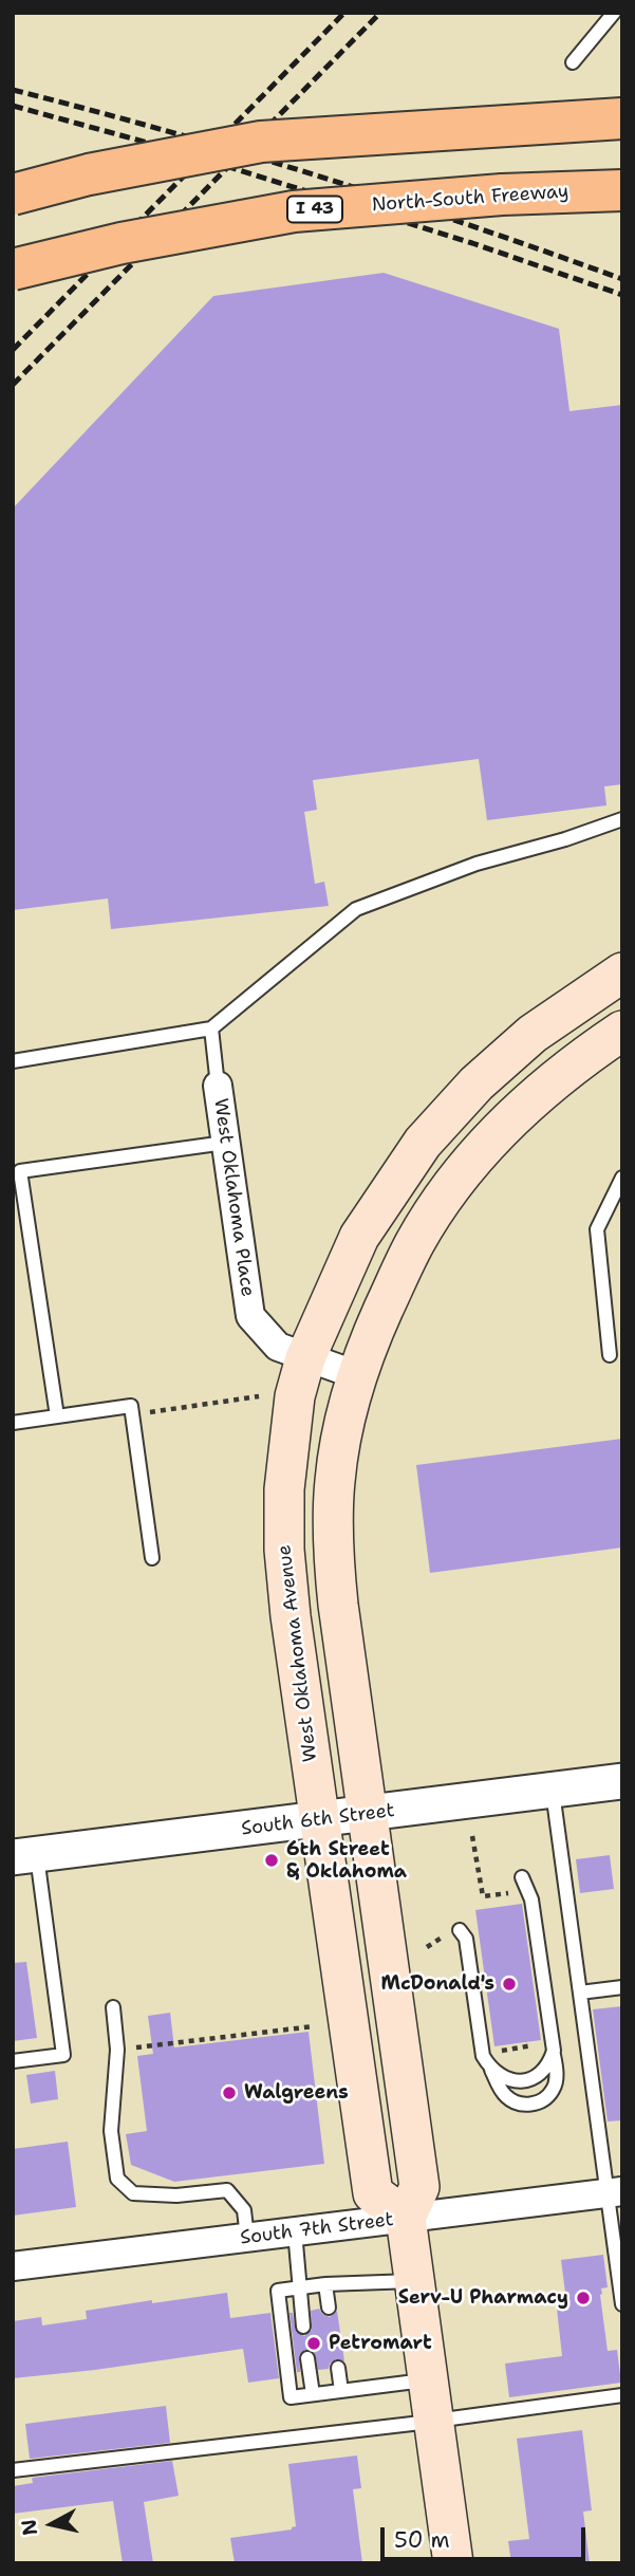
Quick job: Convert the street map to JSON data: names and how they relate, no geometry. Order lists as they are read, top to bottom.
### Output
{
  "streets": {
    "highway": ["North-South Freeway", "I 43"],
    "main road": ["West Oklahoma Avenue"],
    "street": ["West Oklahoma Place", "South 6th Street", "South 7th Street"]
  },
  "crossings": [
    ["West Oklahoma Place", "West Oklahoma Avenue"],
    ["West Oklahoma Avenue", "South 6th Street"],
    ["West Oklahoma Avenue", "South 7th Street"]
  ],
  "places": [
    "6th Street & Oklahoma",
    "McDonald's",
    "Walgreens",
    "Serv-U Pharmacy",
    "Petromart"
  ],
  "scale_bar": "50 m",
  "north": "left"
}
